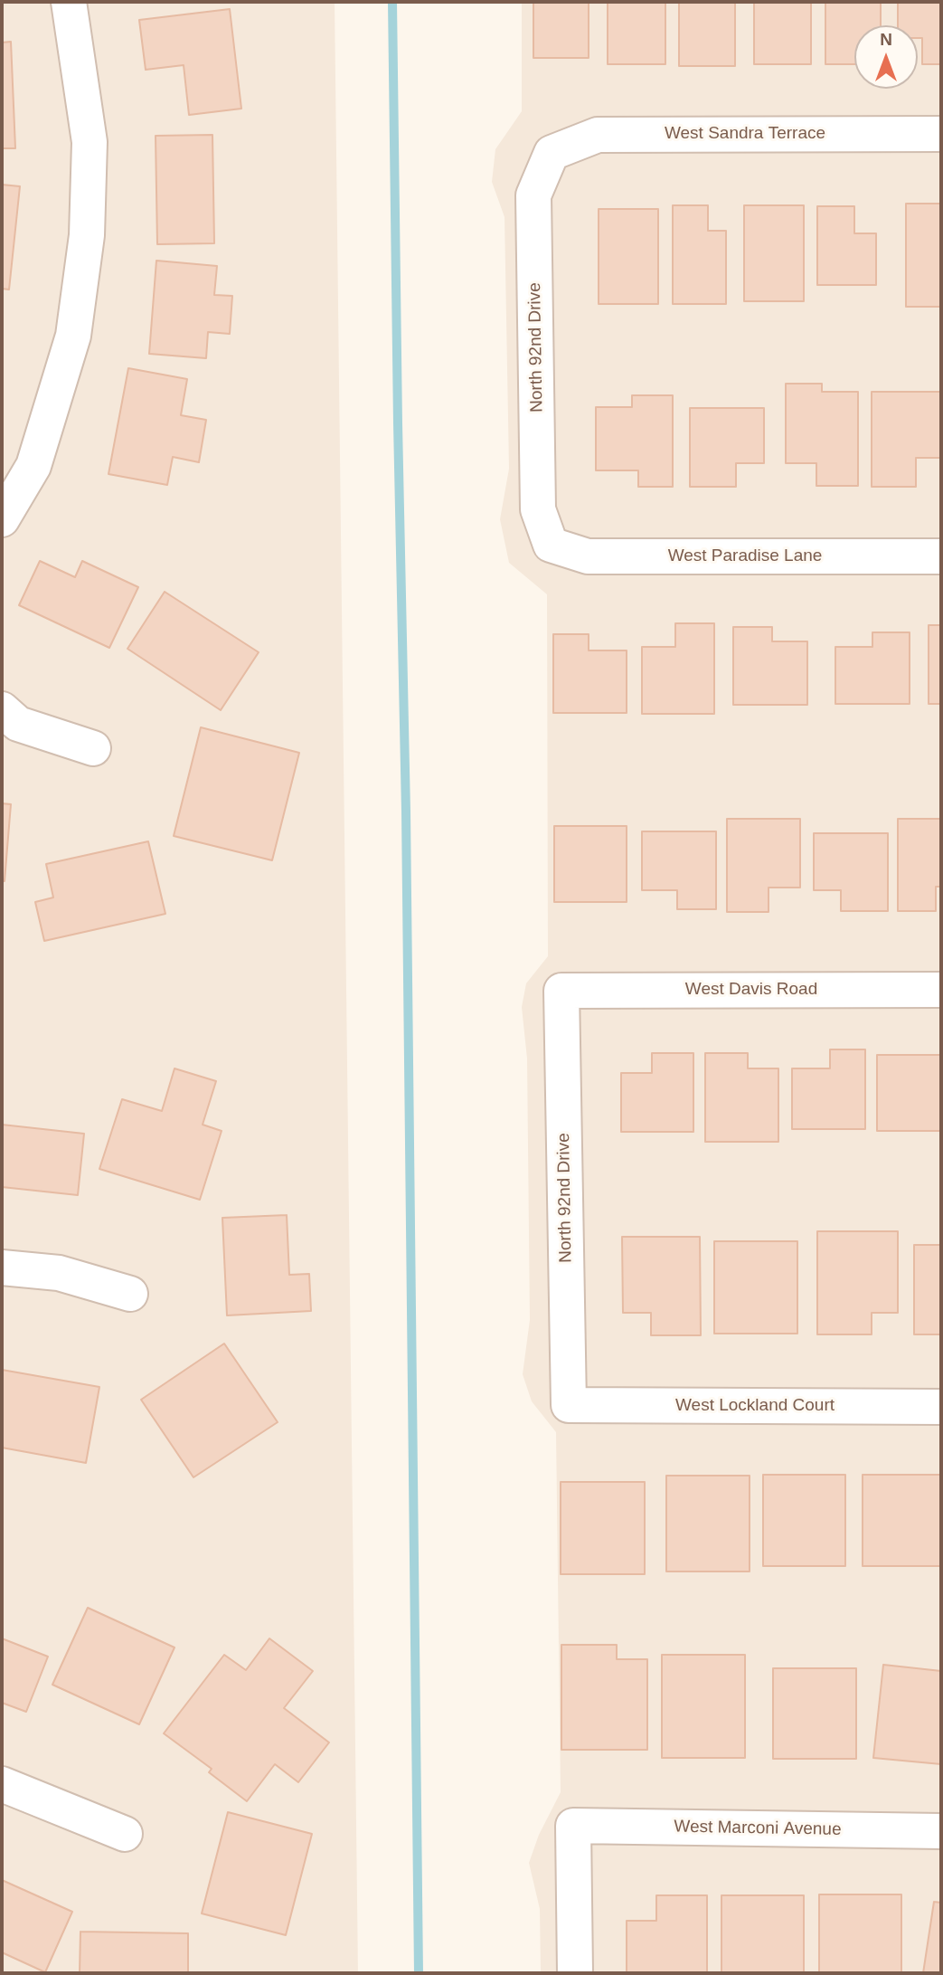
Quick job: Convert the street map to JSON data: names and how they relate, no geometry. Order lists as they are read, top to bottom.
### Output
{
  "streets": {
    "street": [
      "West Sandra Terrace",
      "North 92nd Drive",
      "West Paradise Lane",
      "West Davis Road",
      "West Lockland Court",
      "West Marconi Avenue"
    ]
  },
  "crossings": [
    ["West Sandra Terrace", "North 92nd Drive"],
    ["North 92nd Drive", "West Paradise Lane"],
    ["North 92nd Drive", "West Davis Road"],
    ["North 92nd Drive", "West Lockland Court"]
  ],
  "north": "top"
}
